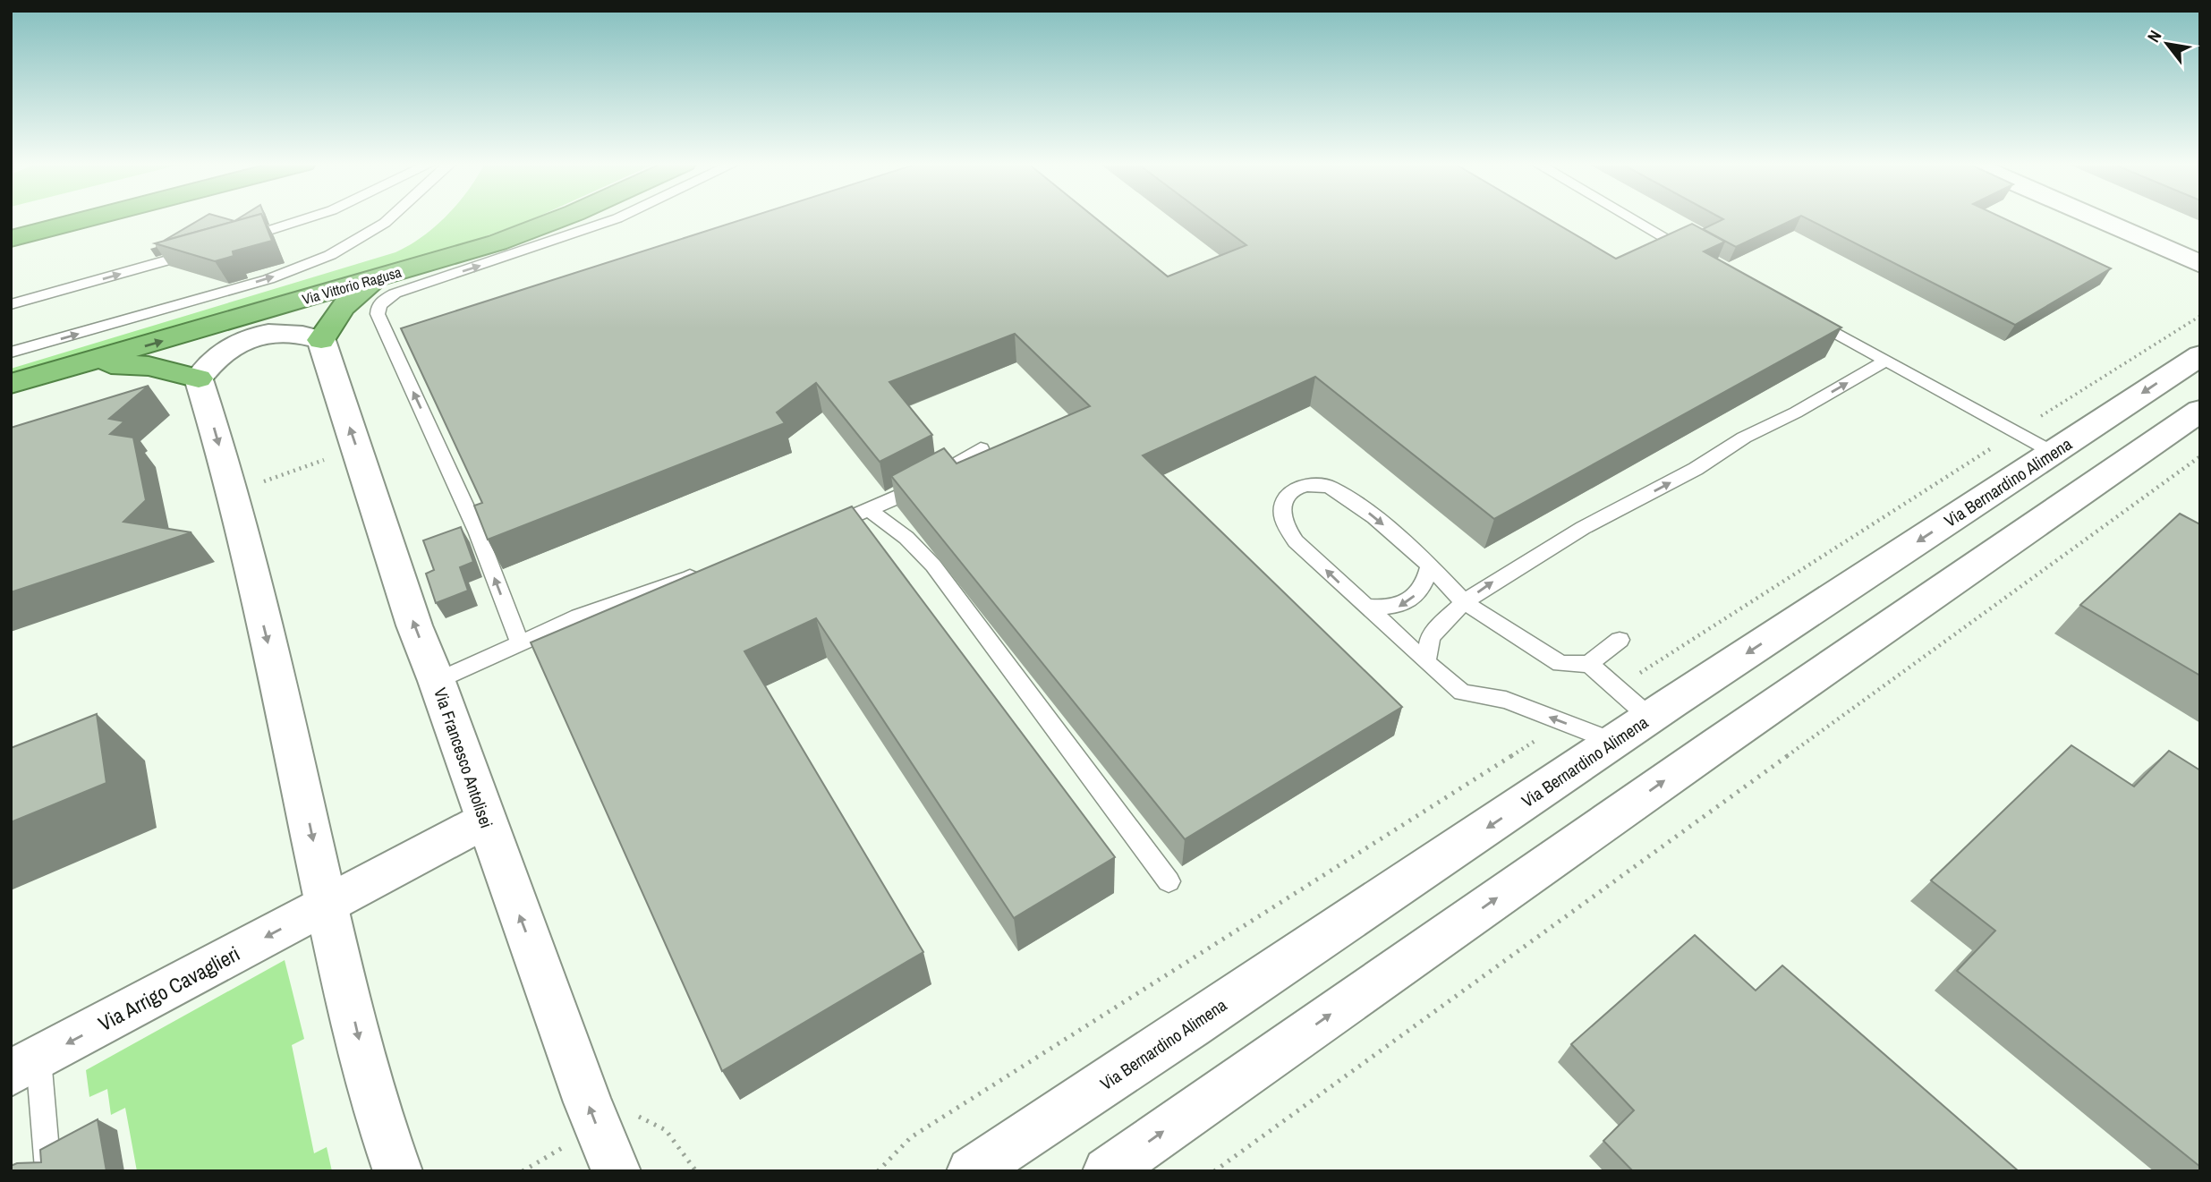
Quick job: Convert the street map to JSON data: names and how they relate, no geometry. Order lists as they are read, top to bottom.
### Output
{
  "streets": {
    "highway": ["Via Vittorio Ragusa"],
    "street": ["Via Bernardino Alimena", "Via Francesco Antolisei", "Via Arrigo Cavaglieri"]
  },
  "crossings": [
    ["Via Francesco Antolisei", "Via Arrigo Cavaglieri"]
  ],
  "one_way": ["Via Arrigo Cavaglieri"],
  "north": "top left"
}
